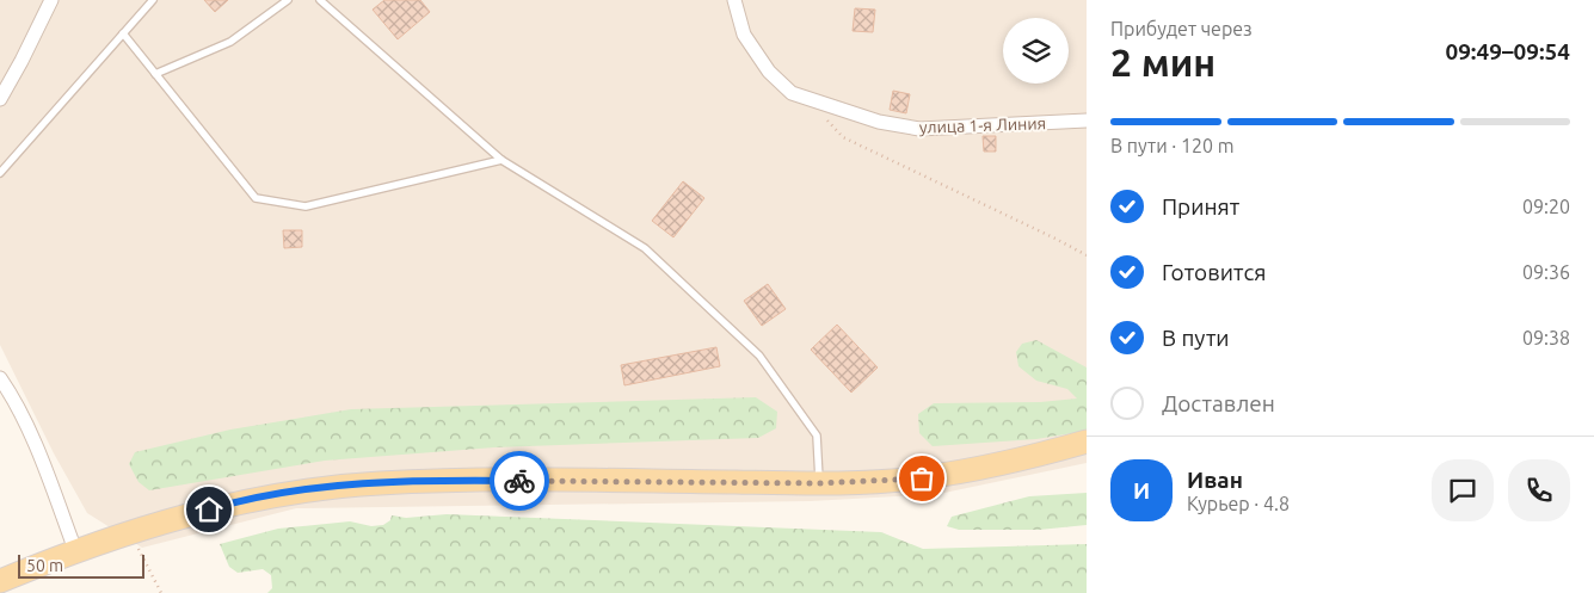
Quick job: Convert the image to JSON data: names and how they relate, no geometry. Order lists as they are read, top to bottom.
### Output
{
  "streets": {
    "street": ["улица 1-я Линия"]
  },
  "scale_bar": "50 m",
  "page": {
    "heading": ["2 мин", "Прибудет через", "09:49–09:54"],
    "panel": ["Иван", "Курьер · 4.8"],
    "bar": "В пути · 120 m",
    "list": [
      ["Принят", "09:20"],
      ["Готовится", "09:36"],
      ["В пути", "09:38"],
      "Доставлен"
    ],
    "round": "И",
    "scale": "50 m"
  }
}
